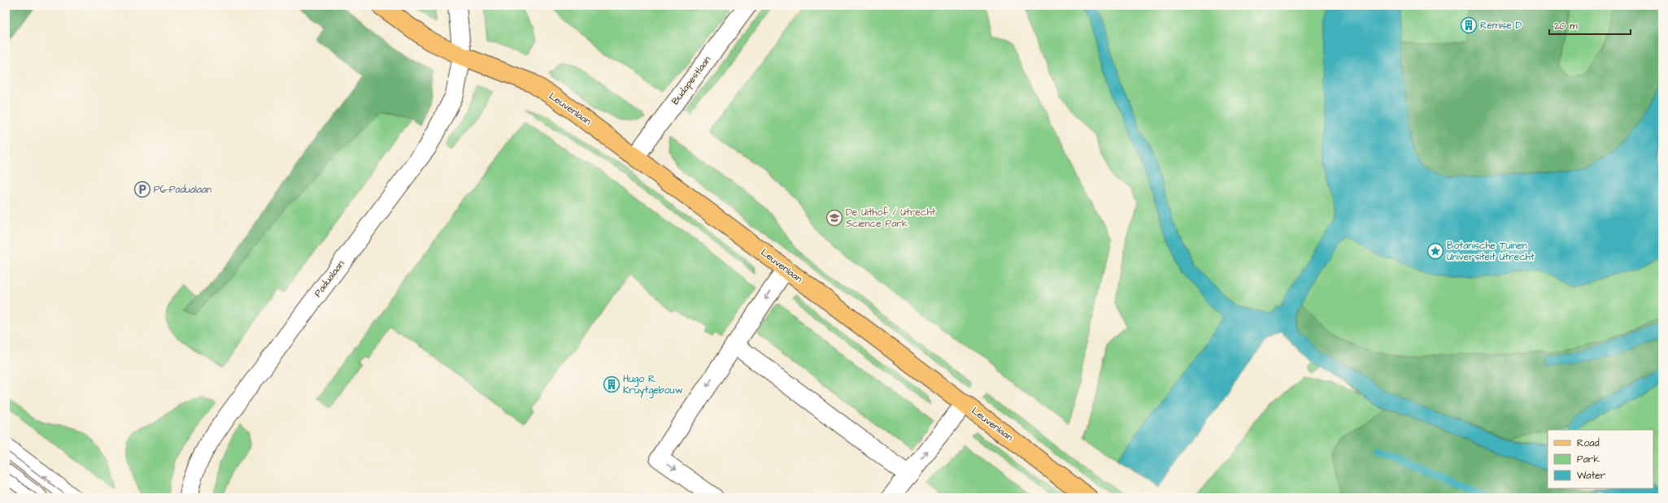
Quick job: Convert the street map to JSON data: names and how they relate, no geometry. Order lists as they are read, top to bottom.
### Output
{
  "streets": {
    "main road": ["Leuvenlaan"],
    "street": ["Budapestlaan", "Padualaan"]
  },
  "crossings": [
    ["Budapestlaan", "Leuvenlaan"],
    ["Leuvenlaan", "Padualaan"]
  ],
  "places": {
    "building": ["Remise D", "Hugo R. Kruytgebouw"],
    "parking": ["P6-Padualaan"],
    "school or university": ["De Uithof / Utrecht Science Park"],
    "place": ["Botanische Tuinen Universiteit Utrecht"]
  },
  "legend": ["Road", "Park", "Water"],
  "scale_bar": "20 m"
}
